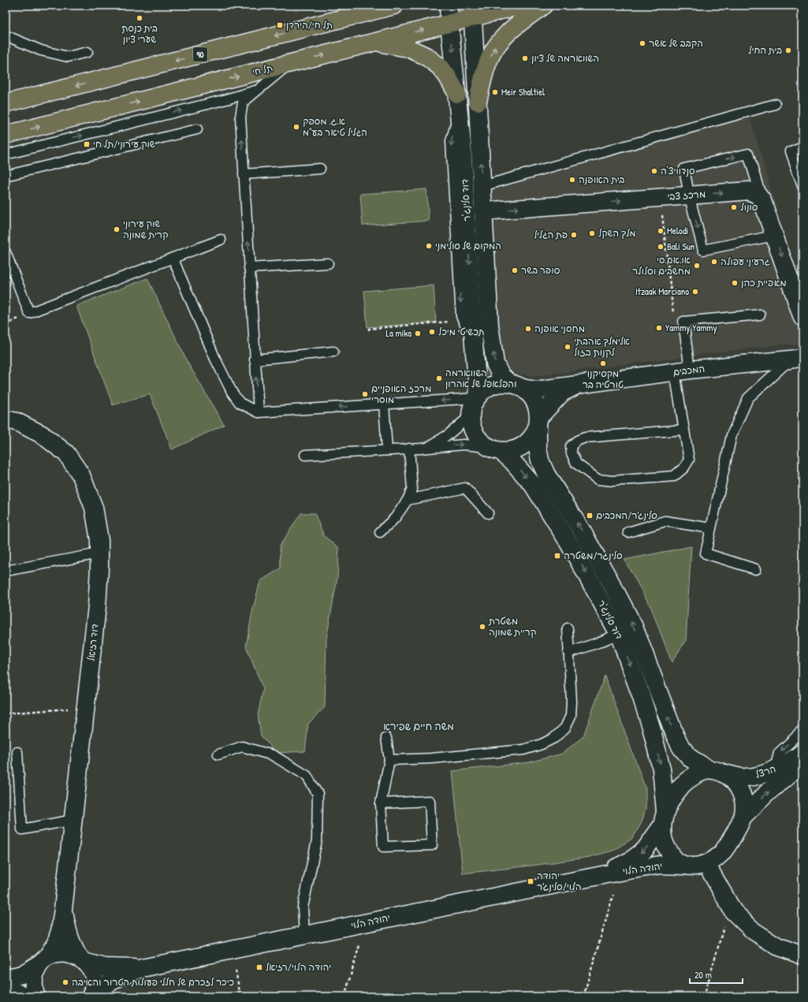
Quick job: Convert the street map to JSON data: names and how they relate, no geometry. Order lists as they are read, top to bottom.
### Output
{
  "streets": {
    "highway": ["90", "תל חי"],
    "street": [
      "מרכז צבי",
      "דוד סלינג'ר",
      "המכבים",
      "דוד רזיאל",
      "הרצל",
      "יהודה הלוי"
    ]
  },
  "crossings": [
    ["תל חי", "דוד סלינג'ר"],
    ["מרכז צבי", "דוד סלינג'ר"],
    ["דוד סלינג'ר", "המכבים"],
    ["דוד סלינג'ר", "הרצל"],
    ["דוד סלינג'ר", "יהודה הלוי"],
    ["דוד רזיאל", "יהודה הלוי"],
    ["הרצל", "יהודה הלוי"]
  ],
  "one_way": ["מרכז צבי"],
  "districts": ["משה חיים שפירא"],
  "places": {
    "other": [
      "בית כנסת שערי ציון",
      "הקבב של אשר",
      "בית החיל",
      "השווארמה של ציון",
      "Meir Shaltiel",
      "א.ג. מספק הגליל טיאר בע\"מ",
      "סנדוויצ'ה",
      "בית האופנה",
      "סונול",
      "שוק עירוני קרית שמונה",
      "Melodi",
      "מלך השקל",
      "פת הגליל",
      "המקום של סולימני",
      "Bali Sun",
      "גרעיני עפולה",
      "או.אם.סי מחשבים וסלולר",
      "סופר בשר",
      "מאפיית כהן",
      "Itzaak Marciano",
      "Yammy Yammy",
      "מחסני אופנה",
      "תכשיטי מיכל",
      "La mika",
      "אלימלך אהבתי לקנות בזול",
      "מקסיקנו טורטיה בר",
      "השווארמה והפלאפל של אהרון",
      "מרכז האופניים מוסרי",
      "משטרת קריית שמונה",
      "כיכר לזכרם של חללי פעולות הטרור והאיבה"
    ],
    "transit": [
      "תל חי/הירדן",
      "שוק עירוני/תל חי",
      "סלינג׳ר/המכבים",
      "סלינגר/משטרה",
      "יהודה הלוי/סלינג׳ר",
      "יהודה הלוי/רזיאל"
    ]
  },
  "scale_bar": "20 m"
}
